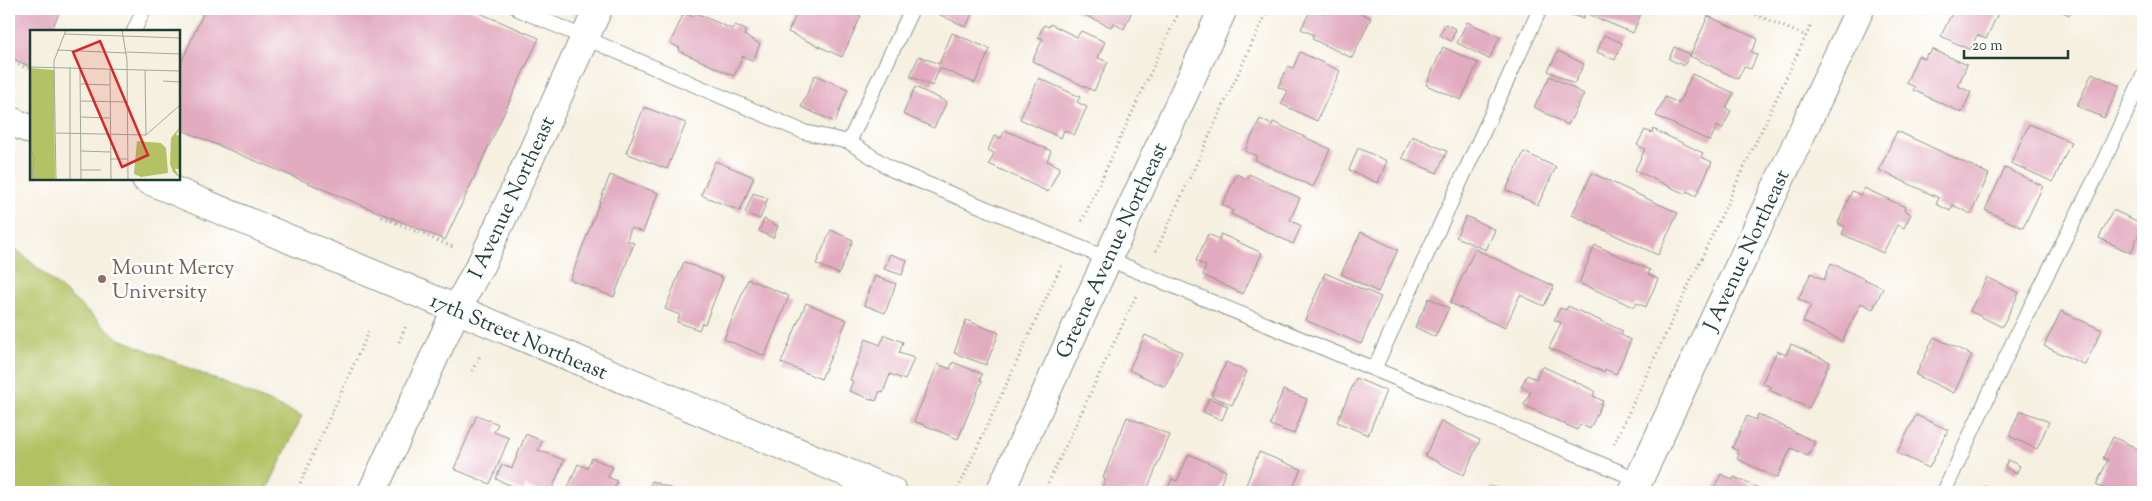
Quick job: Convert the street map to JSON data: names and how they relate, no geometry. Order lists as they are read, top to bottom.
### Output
{
  "streets": {
    "street": [
      "I Avenue Northeast",
      "Greene Avenue Northeast",
      "J Avenue Northeast",
      "17th Street Northeast"
    ]
  },
  "crossings": [
    ["I Avenue Northeast", "17th Street Northeast"]
  ],
  "places": ["Mount Mercy University"],
  "scale_bar": "20 m"
}
